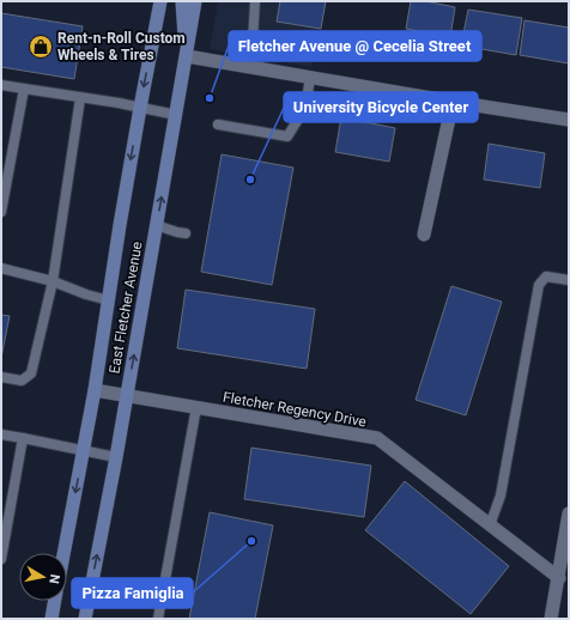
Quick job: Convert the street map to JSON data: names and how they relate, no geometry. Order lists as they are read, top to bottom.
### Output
{
  "streets": {
    "main road": ["East Fletcher Avenue"],
    "street": ["Fletcher Regency Drive"]
  },
  "crossings": [
    ["East Fletcher Avenue", "Fletcher Regency Drive"]
  ],
  "places": {
    "shop": ["Rent-n-Roll Custom Wheels & Tires"],
    "other": ["Fletcher Avenue @ Cecelia Street", "University Bicycle Center", "Pizza Famiglia"]
  },
  "north": "right"
}
